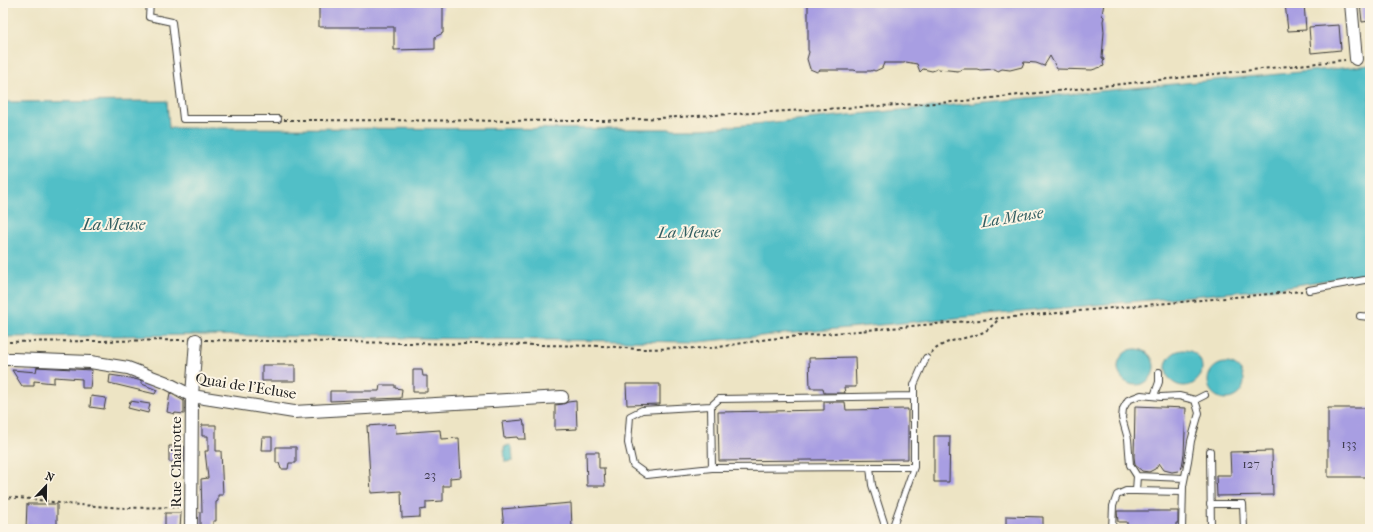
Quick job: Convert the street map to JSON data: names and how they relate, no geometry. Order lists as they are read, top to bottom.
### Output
{
  "streets": {
    "street": ["Quai de l'Ecluse", "Rue Chairotte"]
  },
  "crossings": [
    ["Quai de l'Ecluse", "Rue Chairotte"]
  ],
  "water": ["La Meuse"],
  "house_numbers": ["133", "127", "23"],
  "north": "top"
}
